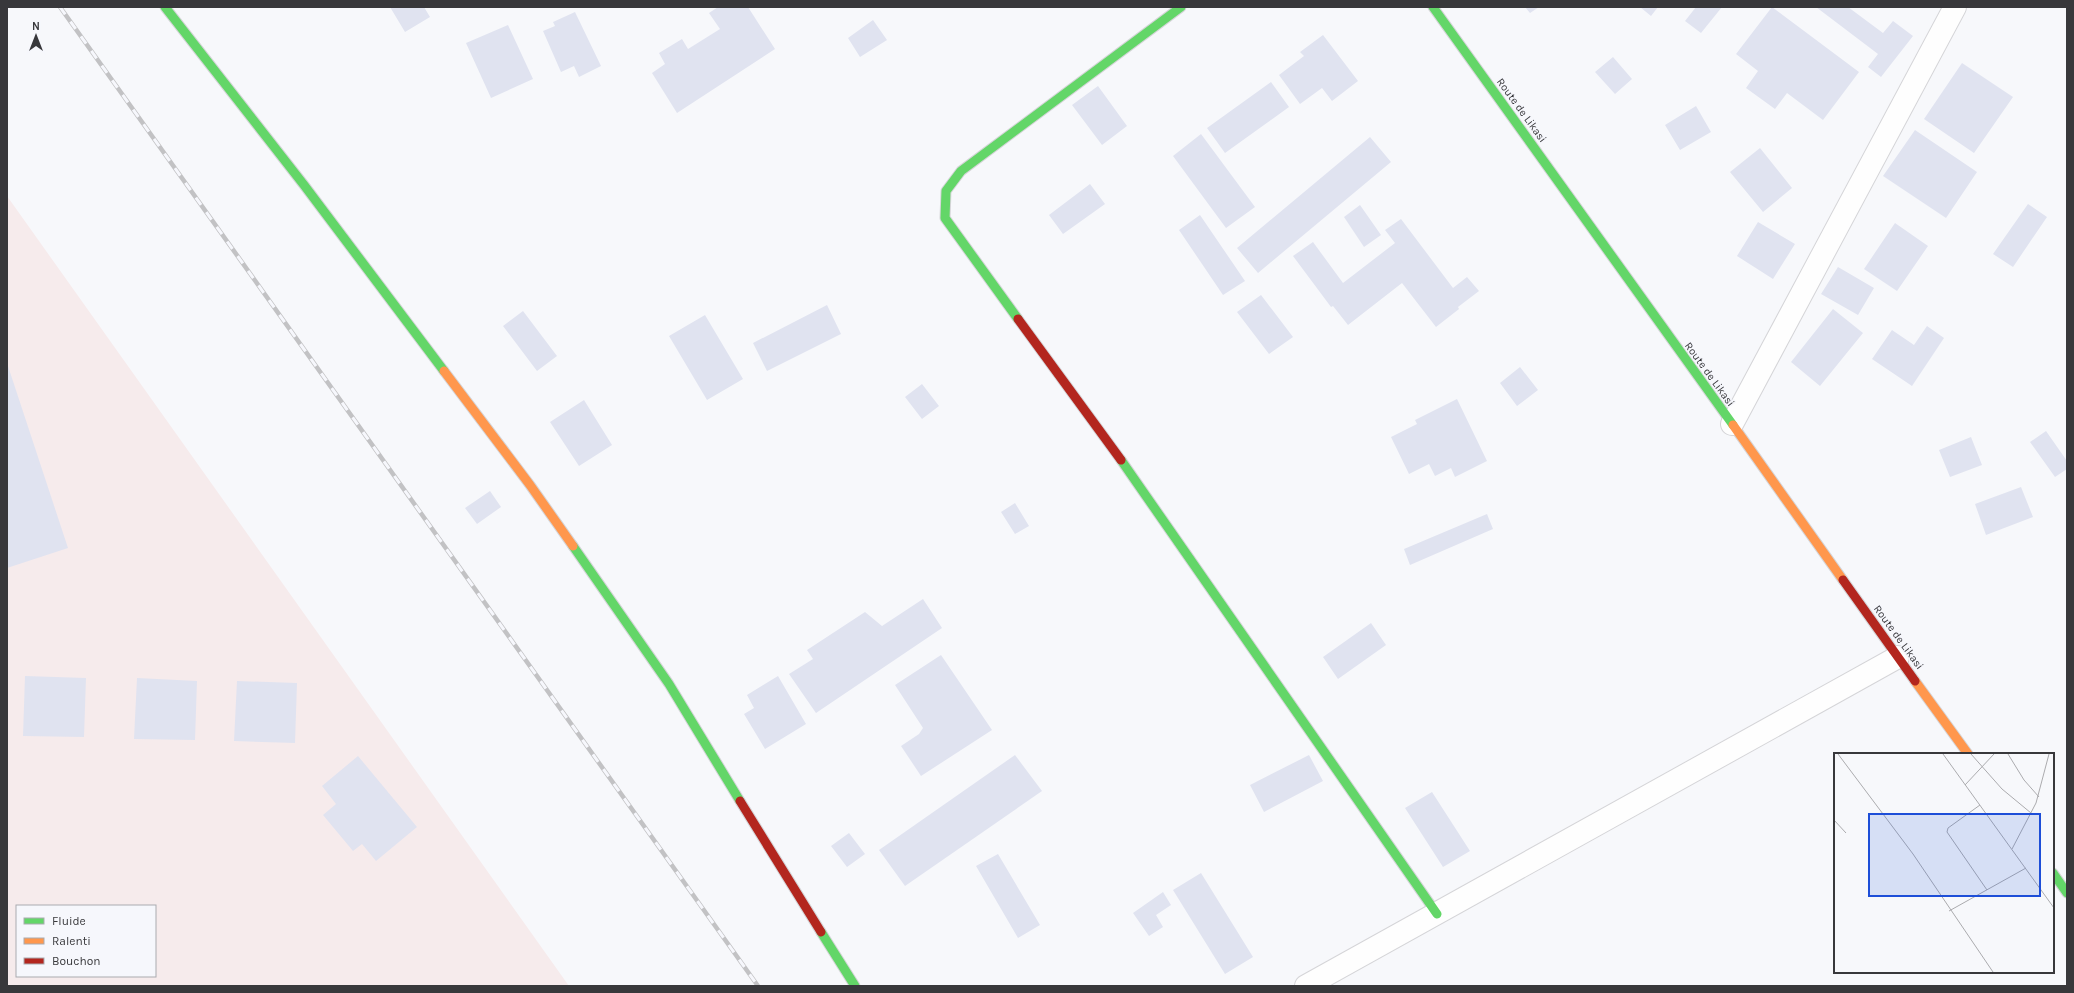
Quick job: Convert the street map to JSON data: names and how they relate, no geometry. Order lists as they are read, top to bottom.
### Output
{
  "streets": {
    "main road": ["Route de Likasi"]
  },
  "legend": ["Fluide", "Ralenti", "Bouchon"],
  "north": "top"
}
